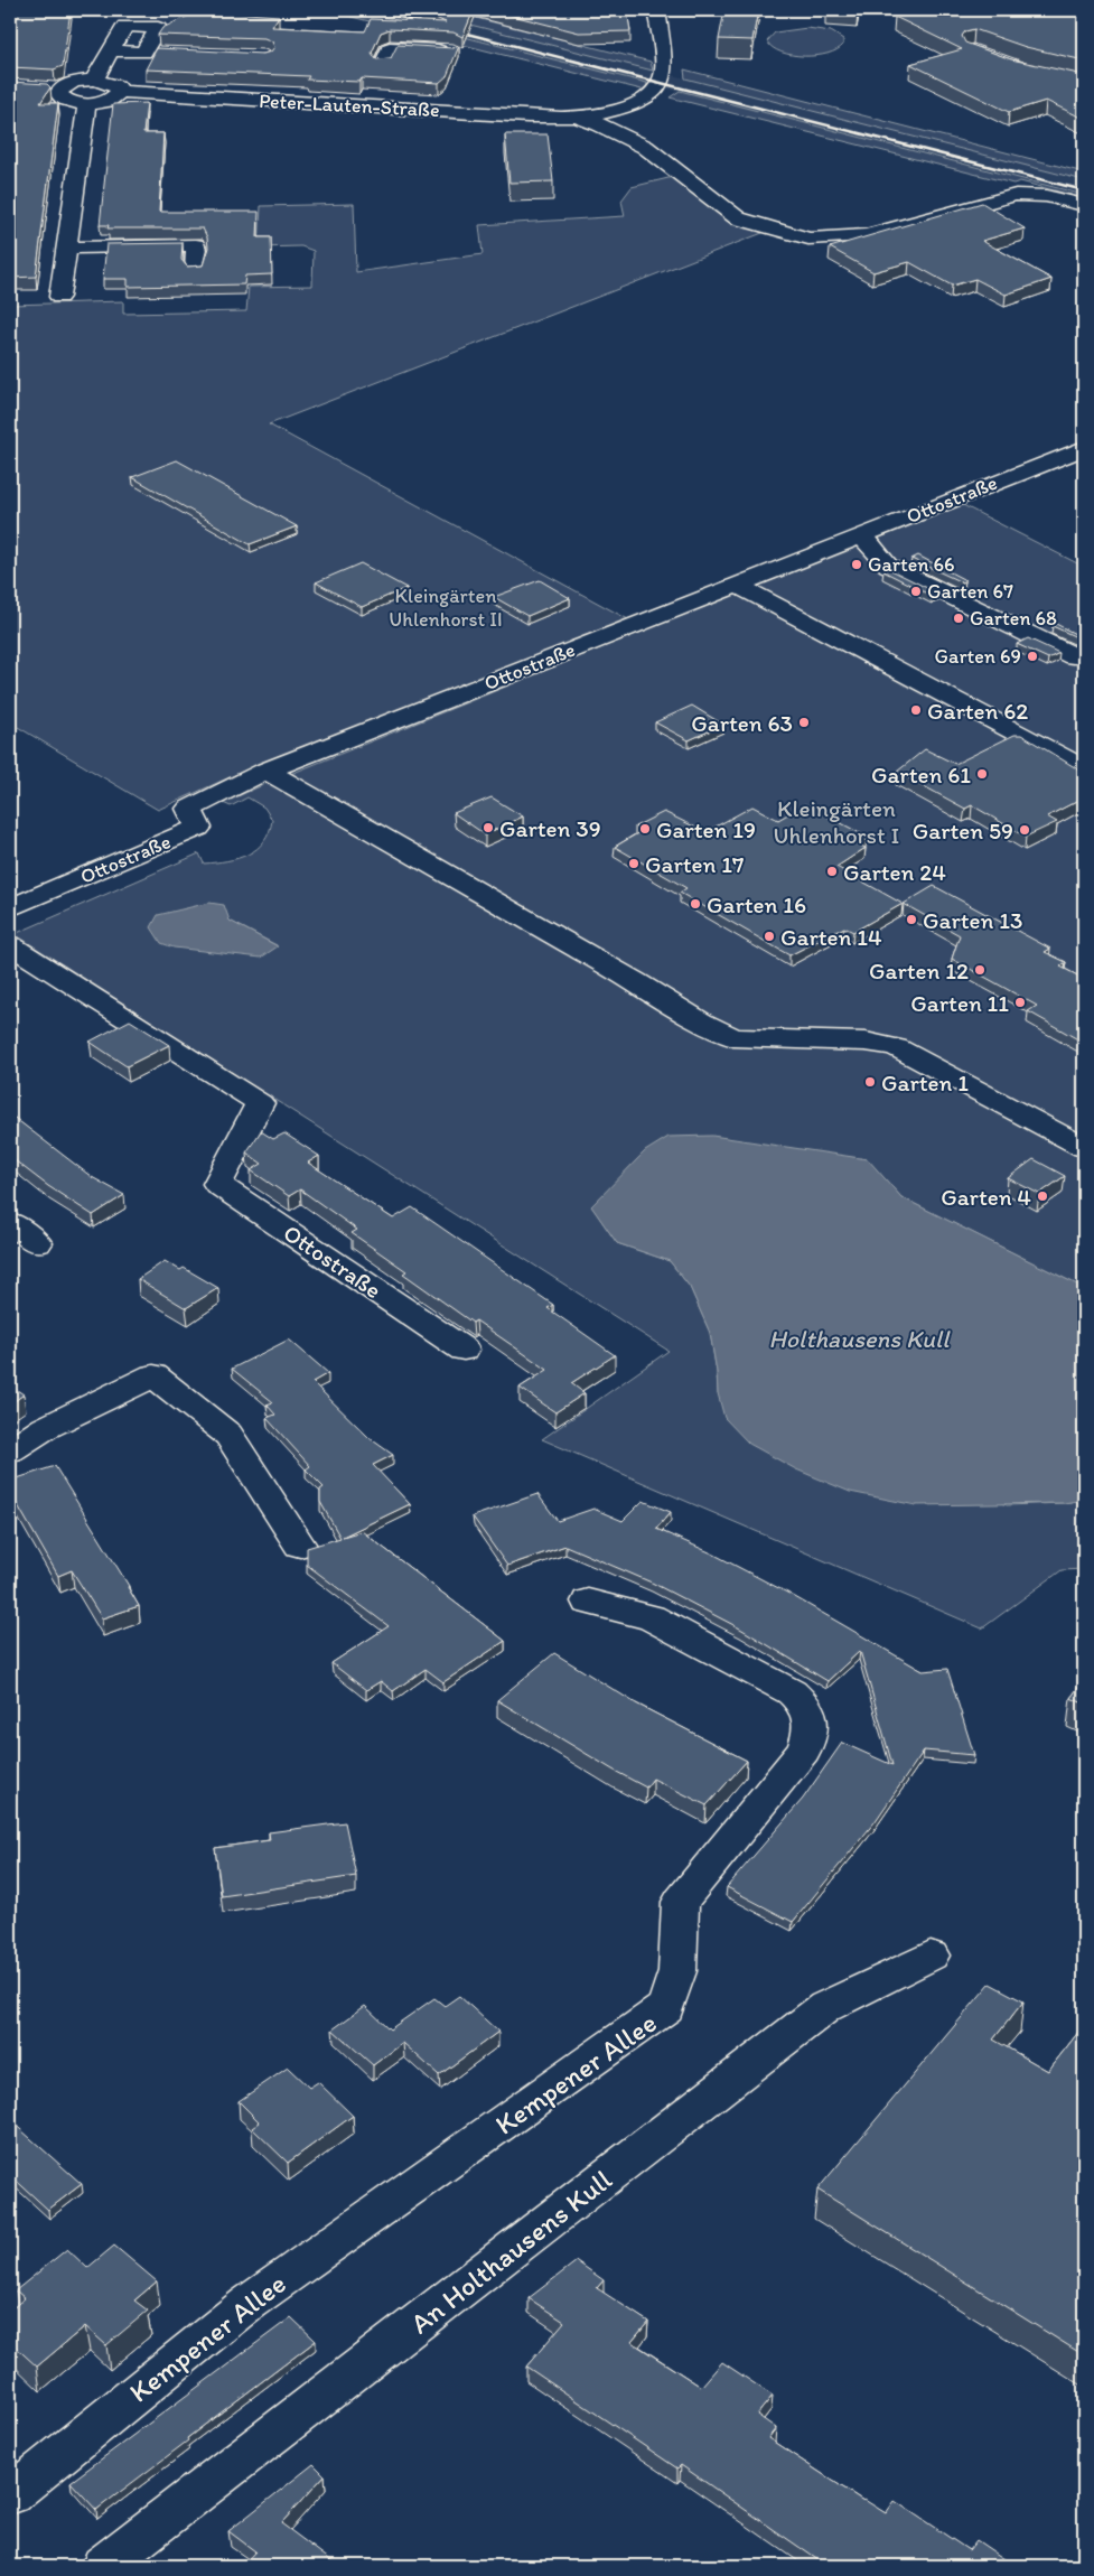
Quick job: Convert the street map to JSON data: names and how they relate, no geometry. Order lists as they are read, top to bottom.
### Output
{
  "streets": {
    "street": [
      "Peter-Lauten-Straße",
      "Ottostraße",
      "Kempener Allee",
      "An Holthausens Kull"
    ]
  },
  "water": ["Holthausens Kull"],
  "parks": ["Kleingärten Uhlenhorst II", "Kleingärten Uhlenhorst I"],
  "places": [
    "Garten 66",
    "Garten 67",
    "Garten 68",
    "Garten 69",
    "Garten 62",
    "Garten 63",
    "Garten 61",
    "Garten 39",
    "Garten 19",
    "Garten 59",
    "Garten 17",
    "Garten 24",
    "Garten 16",
    "Garten 13",
    "Garten 14",
    "Garten 12",
    "Garten 11",
    "Garten 1",
    "Garten 4"
  ]
}
